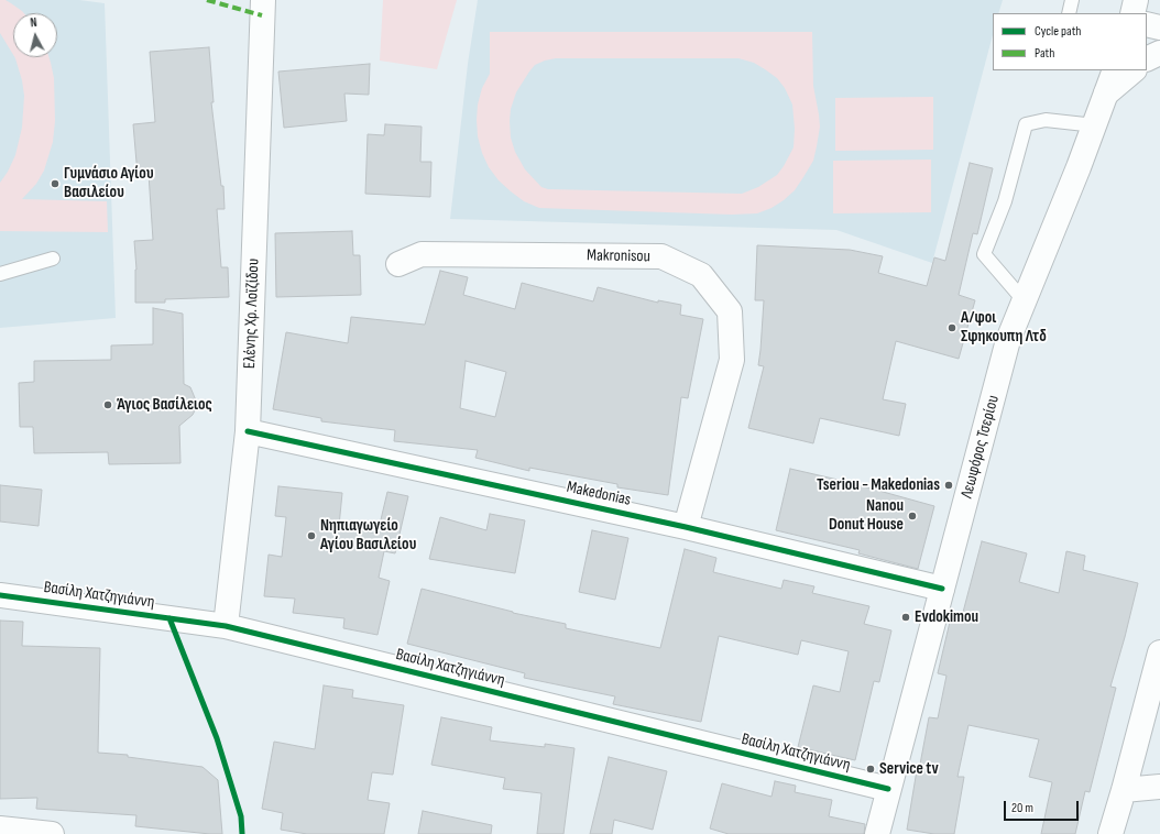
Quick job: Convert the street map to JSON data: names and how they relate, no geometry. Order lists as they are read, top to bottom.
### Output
{
  "streets": {
    "street": [
      "Makronisou",
      "Ελένης Χρ. Λοϊζίδου",
      "Λεωφόρος Τσερίου",
      "Makedonias",
      "Βασίλη Χατζηγιάννη"
    ]
  },
  "crossings": [
    ["Makronisou", "Makedonias"],
    ["Ελένης Χρ. Λοϊζίδου", "Makedonias"],
    ["Ελένης Χρ. Λοϊζίδου", "Βασίλη Χατζηγιάννη"],
    ["Λεωφόρος Τσερίου", "Makedonias"],
    ["Λεωφόρος Τσερίου", "Βασίλη Χατζηγιάννη"]
  ],
  "places": [
    "Γυμνάσιο Αγίου Βασιλείου",
    "Α/φοι Σφηκουπη Λτδ",
    "Άγιος Βασίλειος",
    "Tseriou - Makedonias",
    "Nanou Donut House",
    "Νηπιαγωγείο Αγίου Βασιλείου",
    "Evdokimou",
    "Service tv"
  ],
  "legend": ["Cycle path", "Path"],
  "scale_bar": "20 m",
  "north": "top"
}
